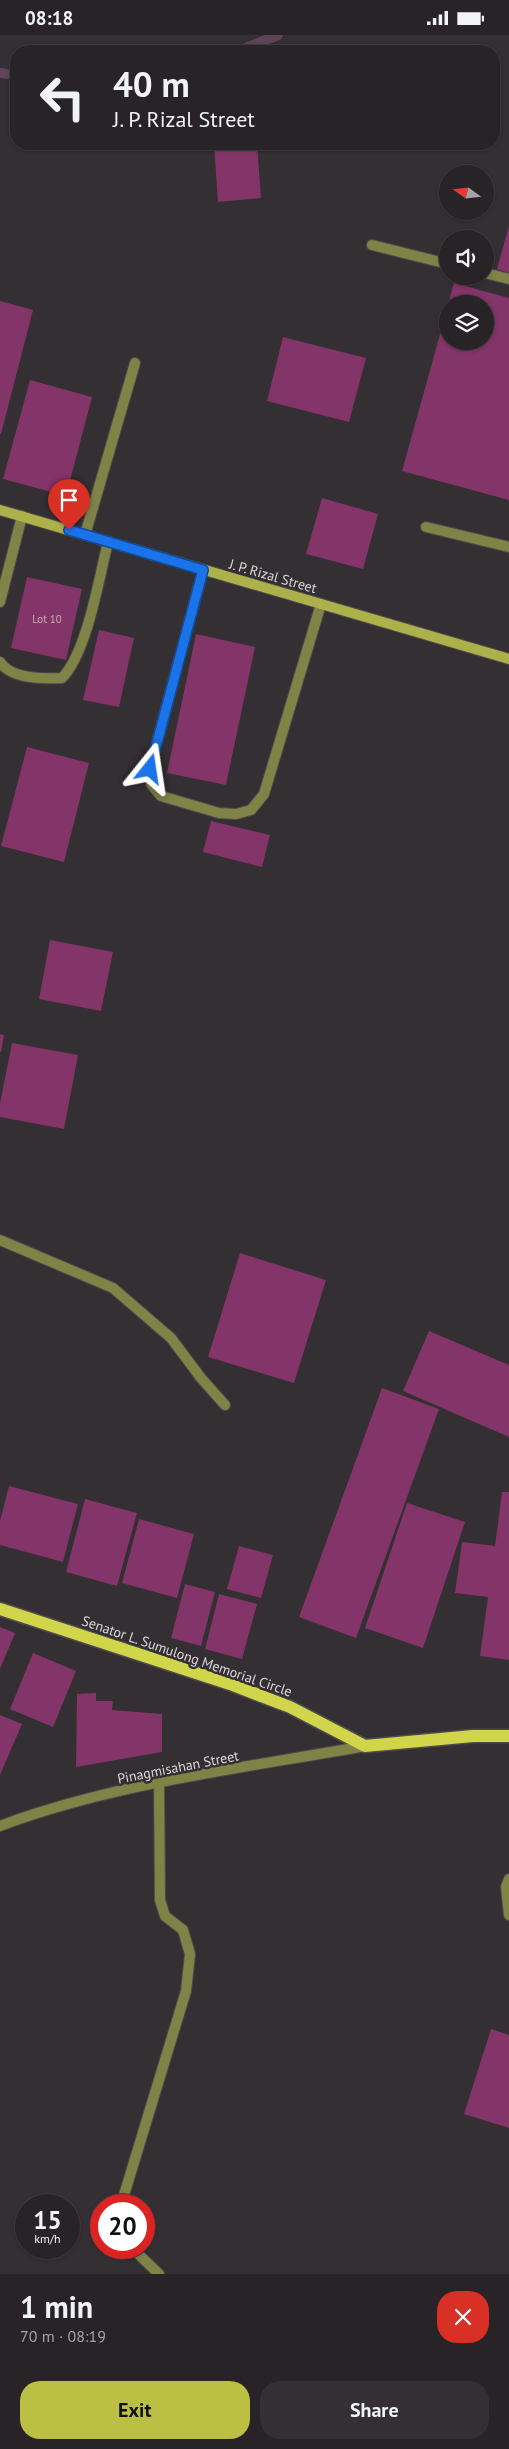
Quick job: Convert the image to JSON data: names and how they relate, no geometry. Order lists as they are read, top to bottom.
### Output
{
  "streets": {
    "main road": ["J. P. Rizal Street", "Senator L. Sumulong Memorial Circle"],
    "street": ["Pinagmisahan Street"]
  },
  "crossings": [
    ["Senator L. Sumulong Memorial Circle", "Pinagmisahan Street"]
  ],
  "house_numbers": ["Lot 10"],
  "north": "left",
  "page": {
    "status": "08:18",
    "turn": ["40 m", "J. P. Rizal Street"],
    "speed": "15 km/h",
    "limit": "20",
    "heading": ["1 min", "70 m · 08:19"],
    "buttons": ["Exit", "Share"]
  }
}
